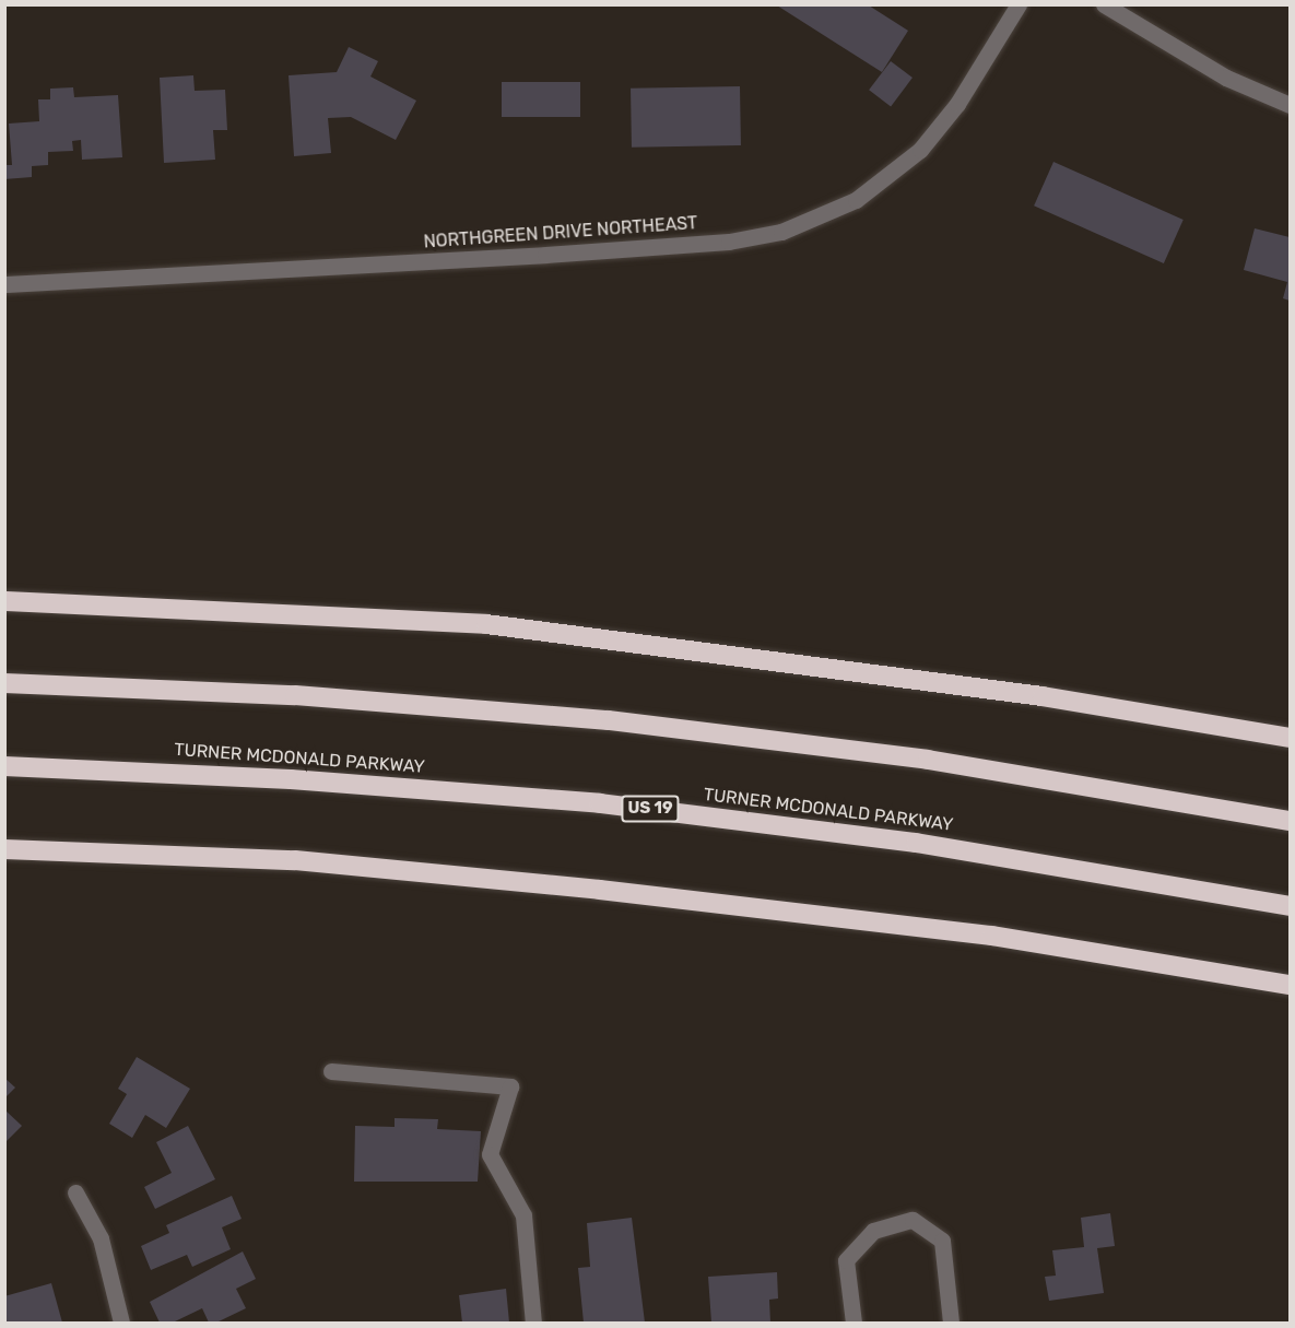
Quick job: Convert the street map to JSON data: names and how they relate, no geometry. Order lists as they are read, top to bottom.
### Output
{
  "streets": {
    "highway": ["TURNER MCDONALD PARKWAY", "US 19"],
    "street": ["NORTHGREEN DRIVE NORTHEAST"]
  }
}
